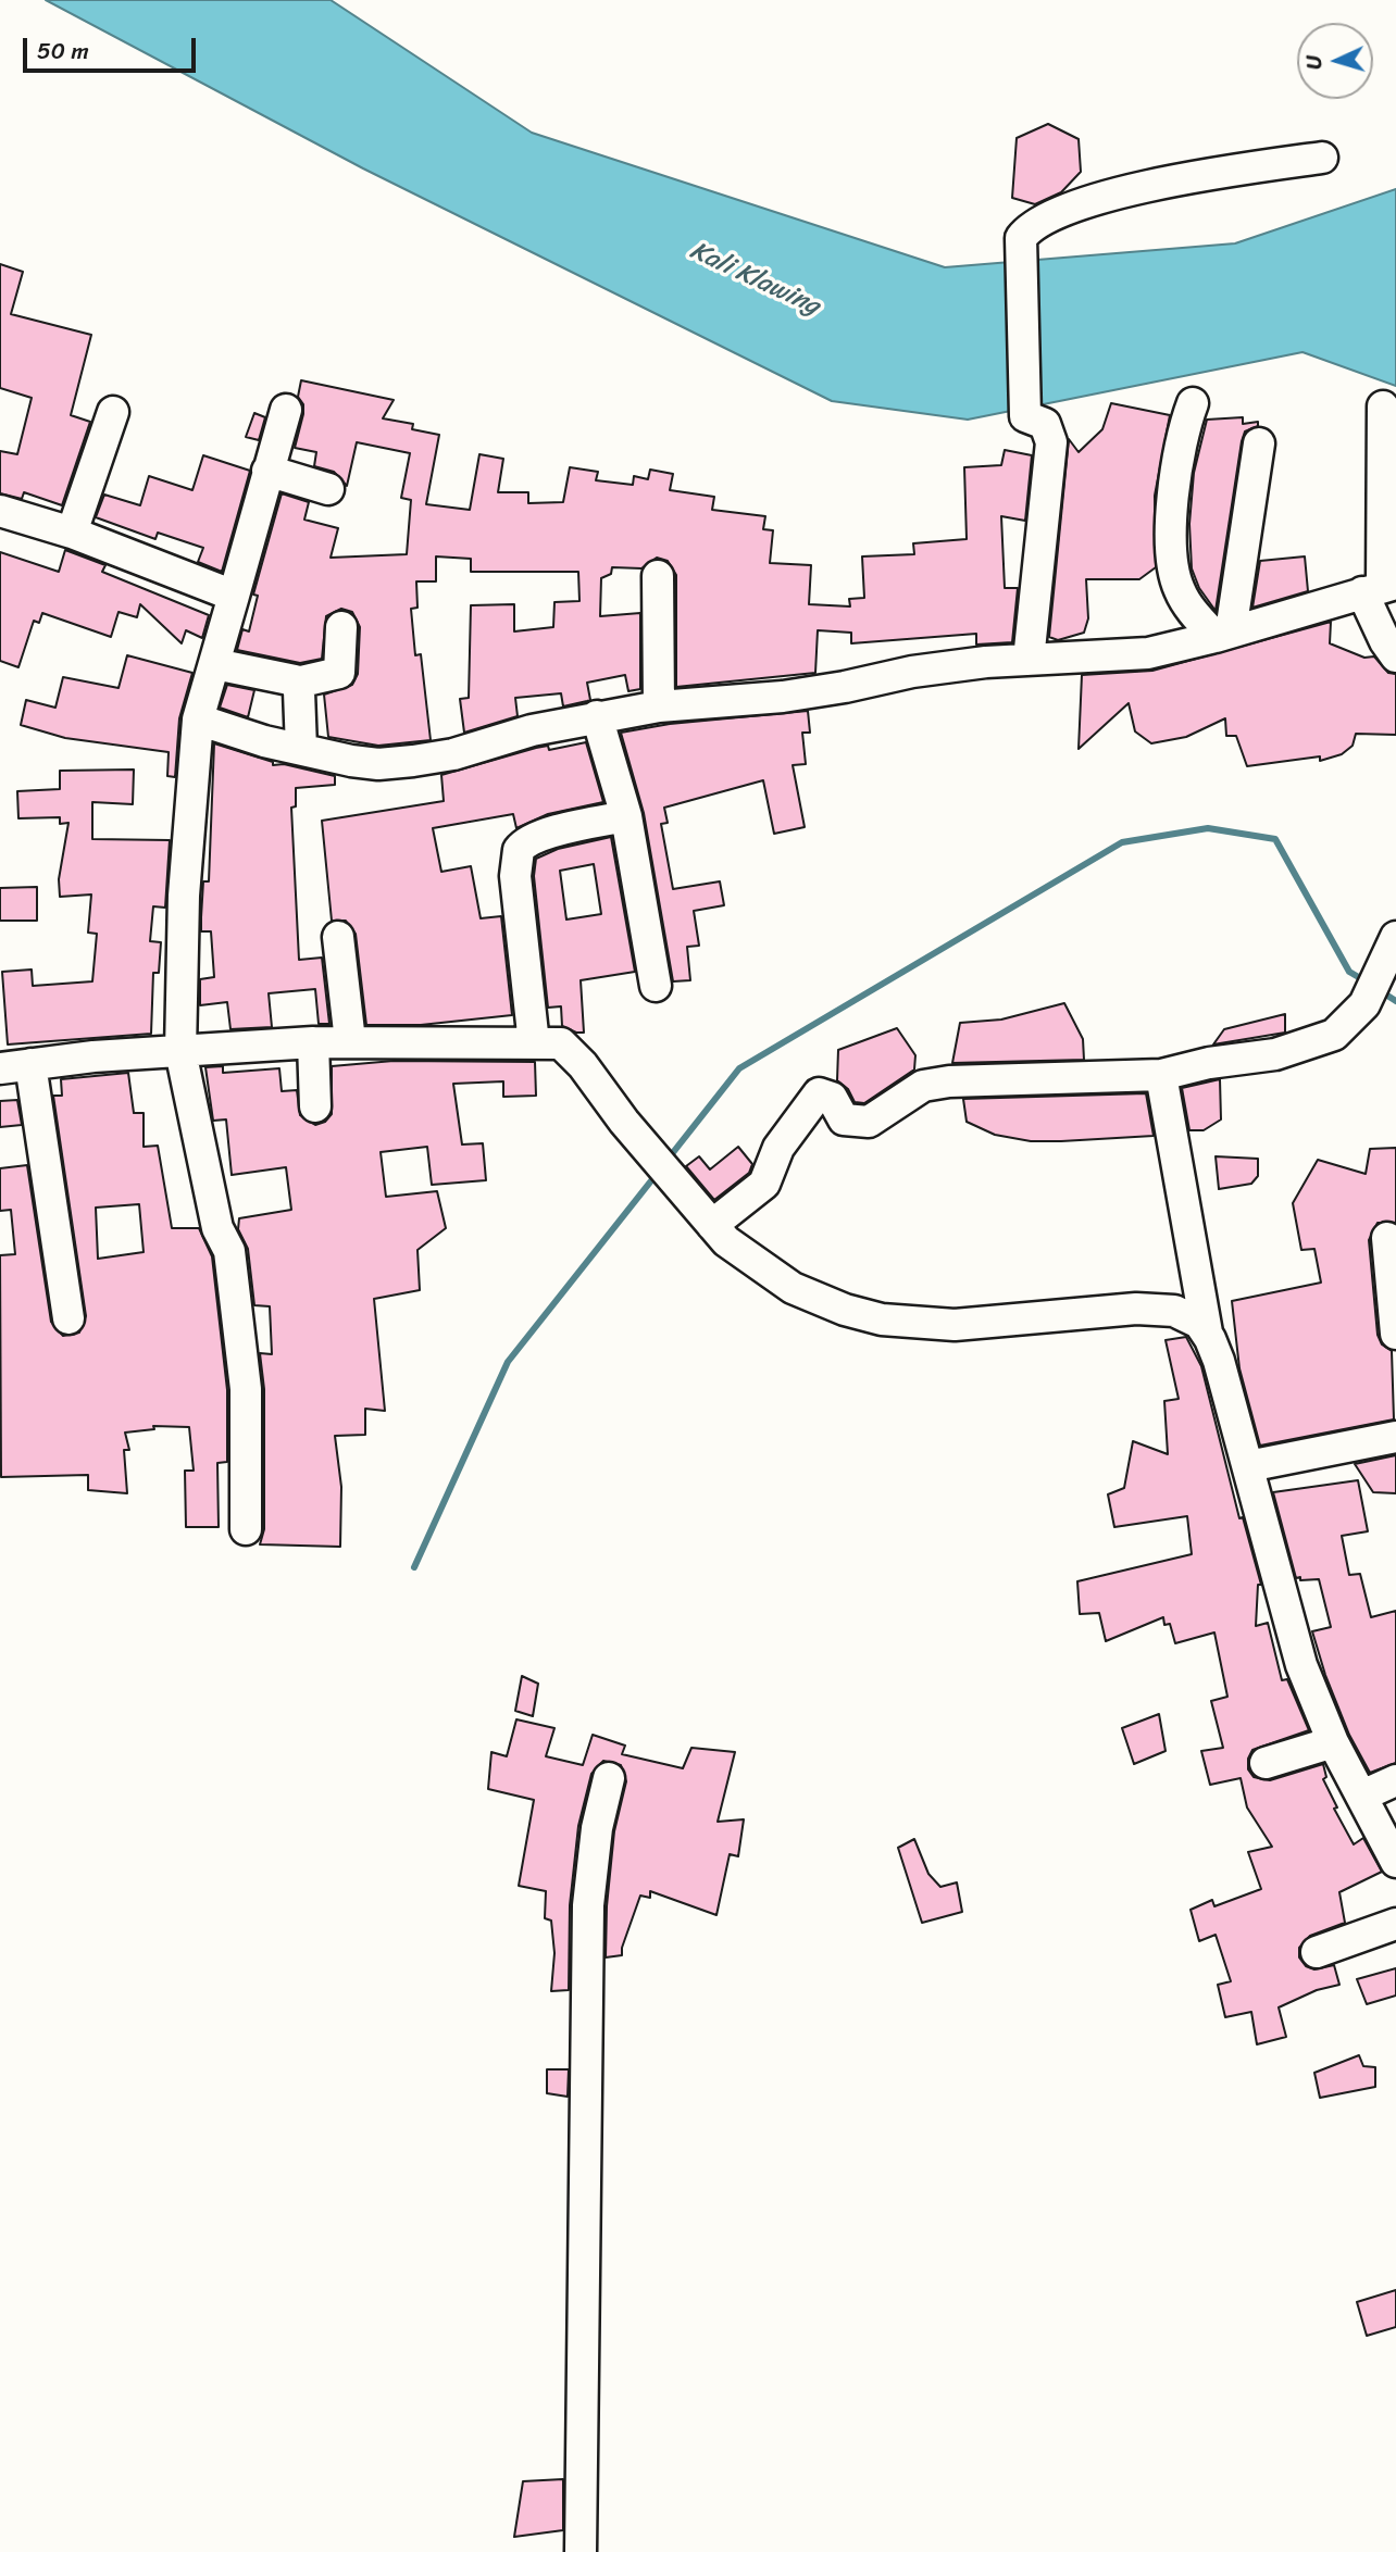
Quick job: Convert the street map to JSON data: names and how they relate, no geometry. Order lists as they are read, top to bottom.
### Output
{
  "water": ["Kali Klawing"],
  "scale_bar": "50 m",
  "north": "left"
}
